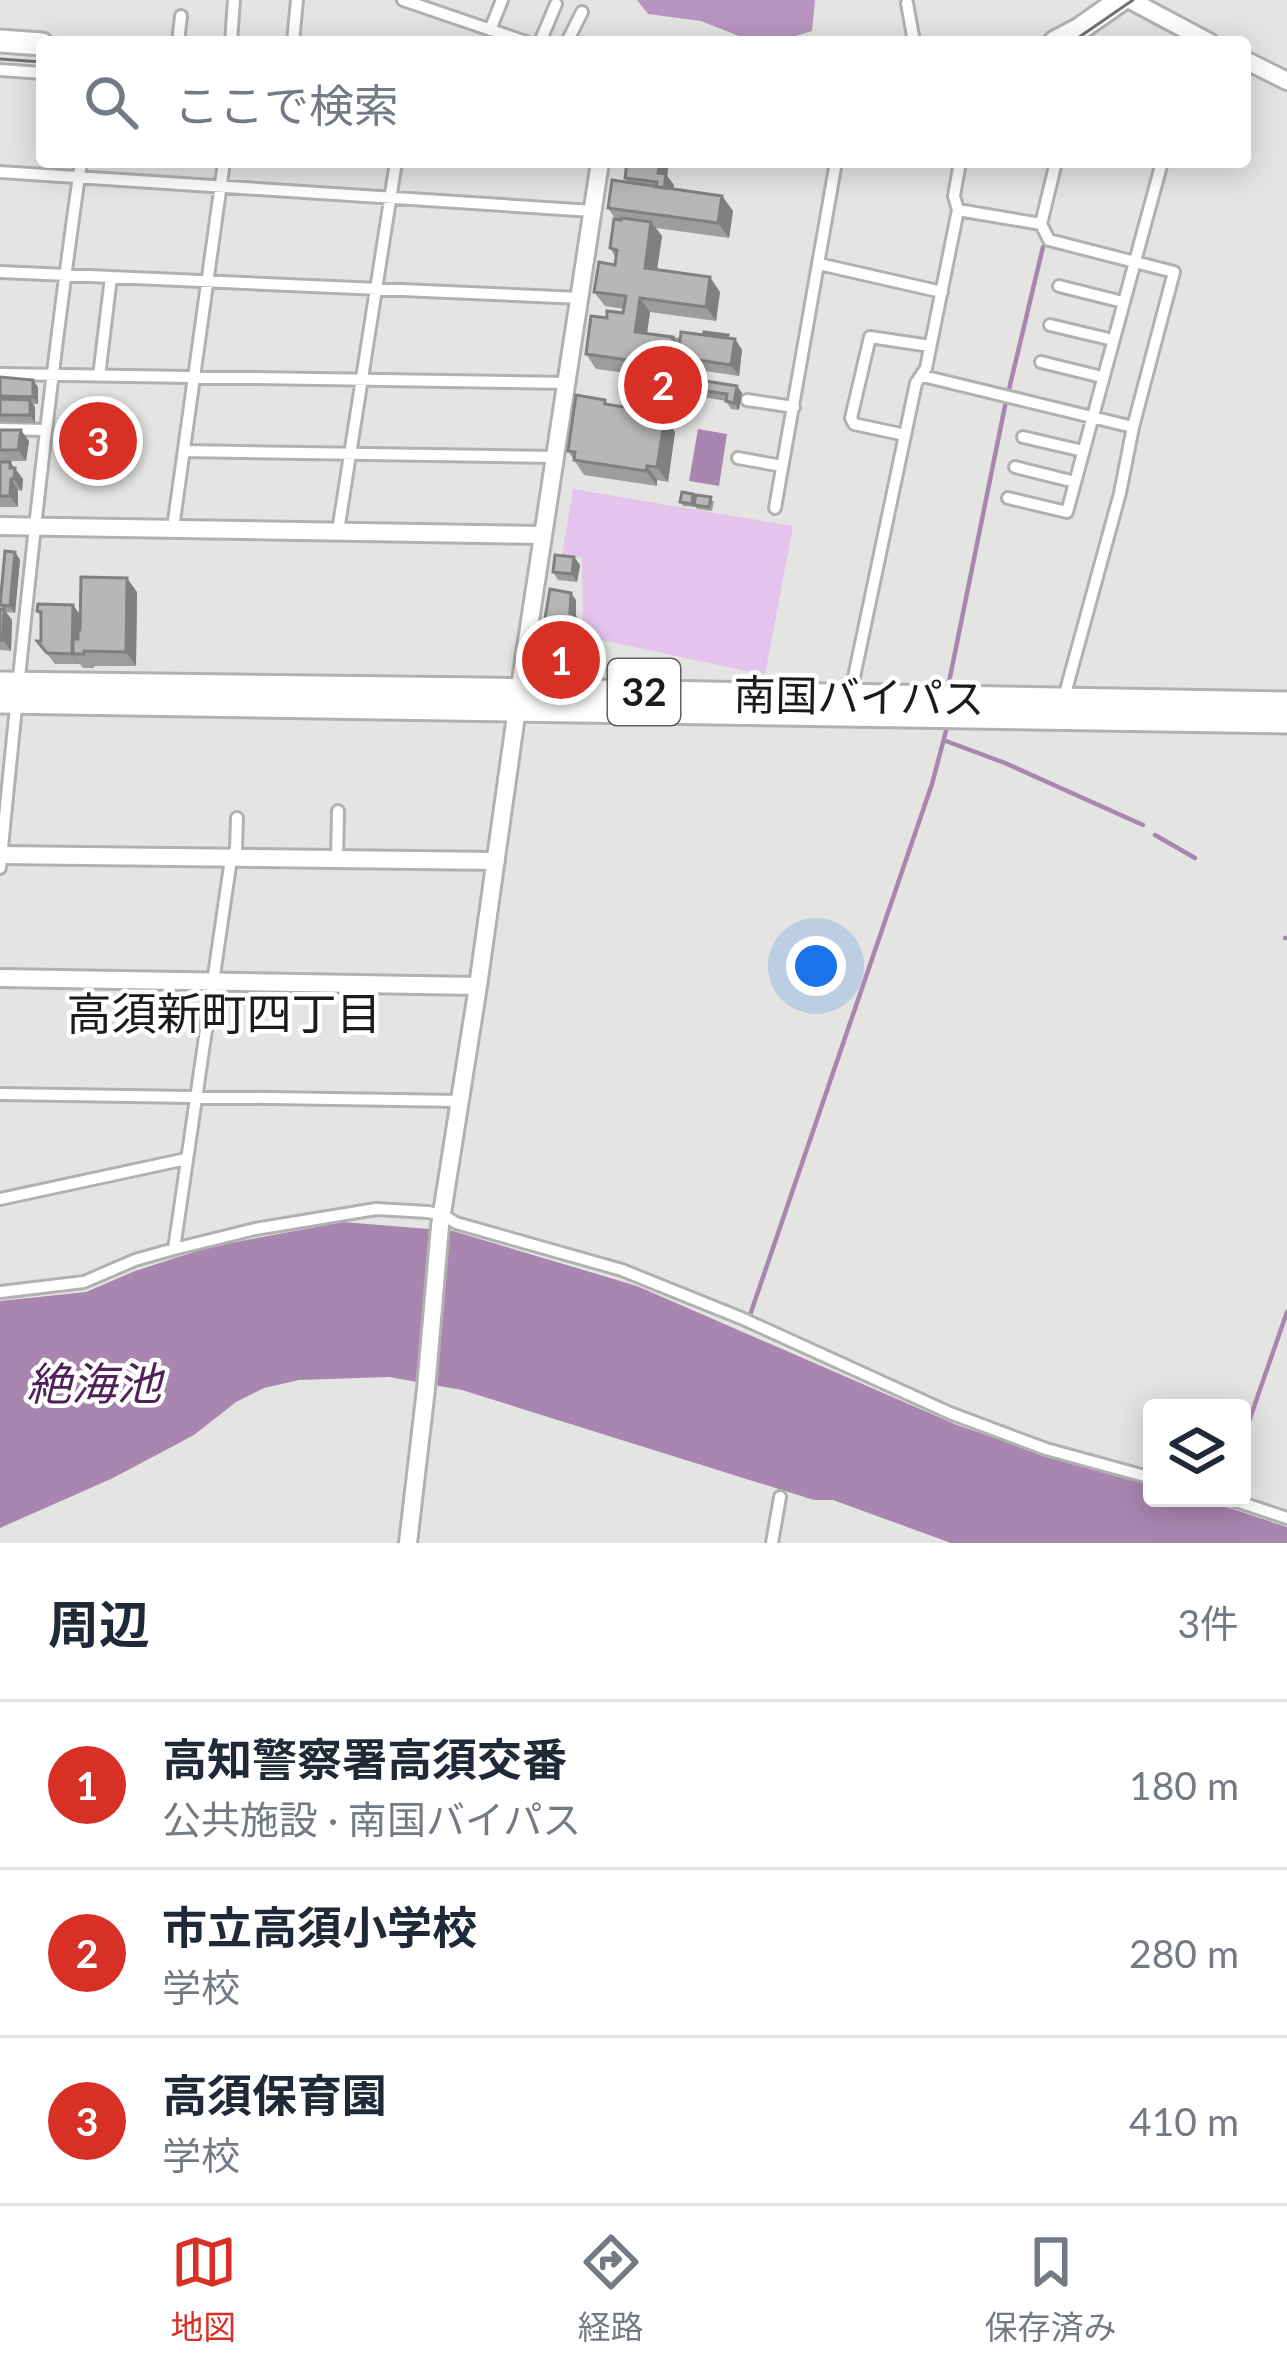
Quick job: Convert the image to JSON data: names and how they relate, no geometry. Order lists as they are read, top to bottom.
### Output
{
  "streets": {
    "highway": ["32", "南国バイパス"]
  },
  "districts": ["高須新町四丁目"],
  "water": ["絶海池"],
  "page": {
    "search": "ここで検索",
    "pins": ["2", "3", "1"],
    "heading": ["周辺", "3件"],
    "list": [
      {
        "mark": "1",
        "name": "高知警察署高須交番",
        "note": "公共施設 · 南国バイパス",
        "value": "180 m"
      },
      {
        "mark": "2",
        "name": "市立高須小学校",
        "note": "学校",
        "value": "280 m"
      },
      {
        "mark": "3",
        "name": "高須保育園",
        "note": "学校",
        "value": "410 m"
      }
    ],
    "nav": ["地図", "経路", "保存済み"]
  }
}
